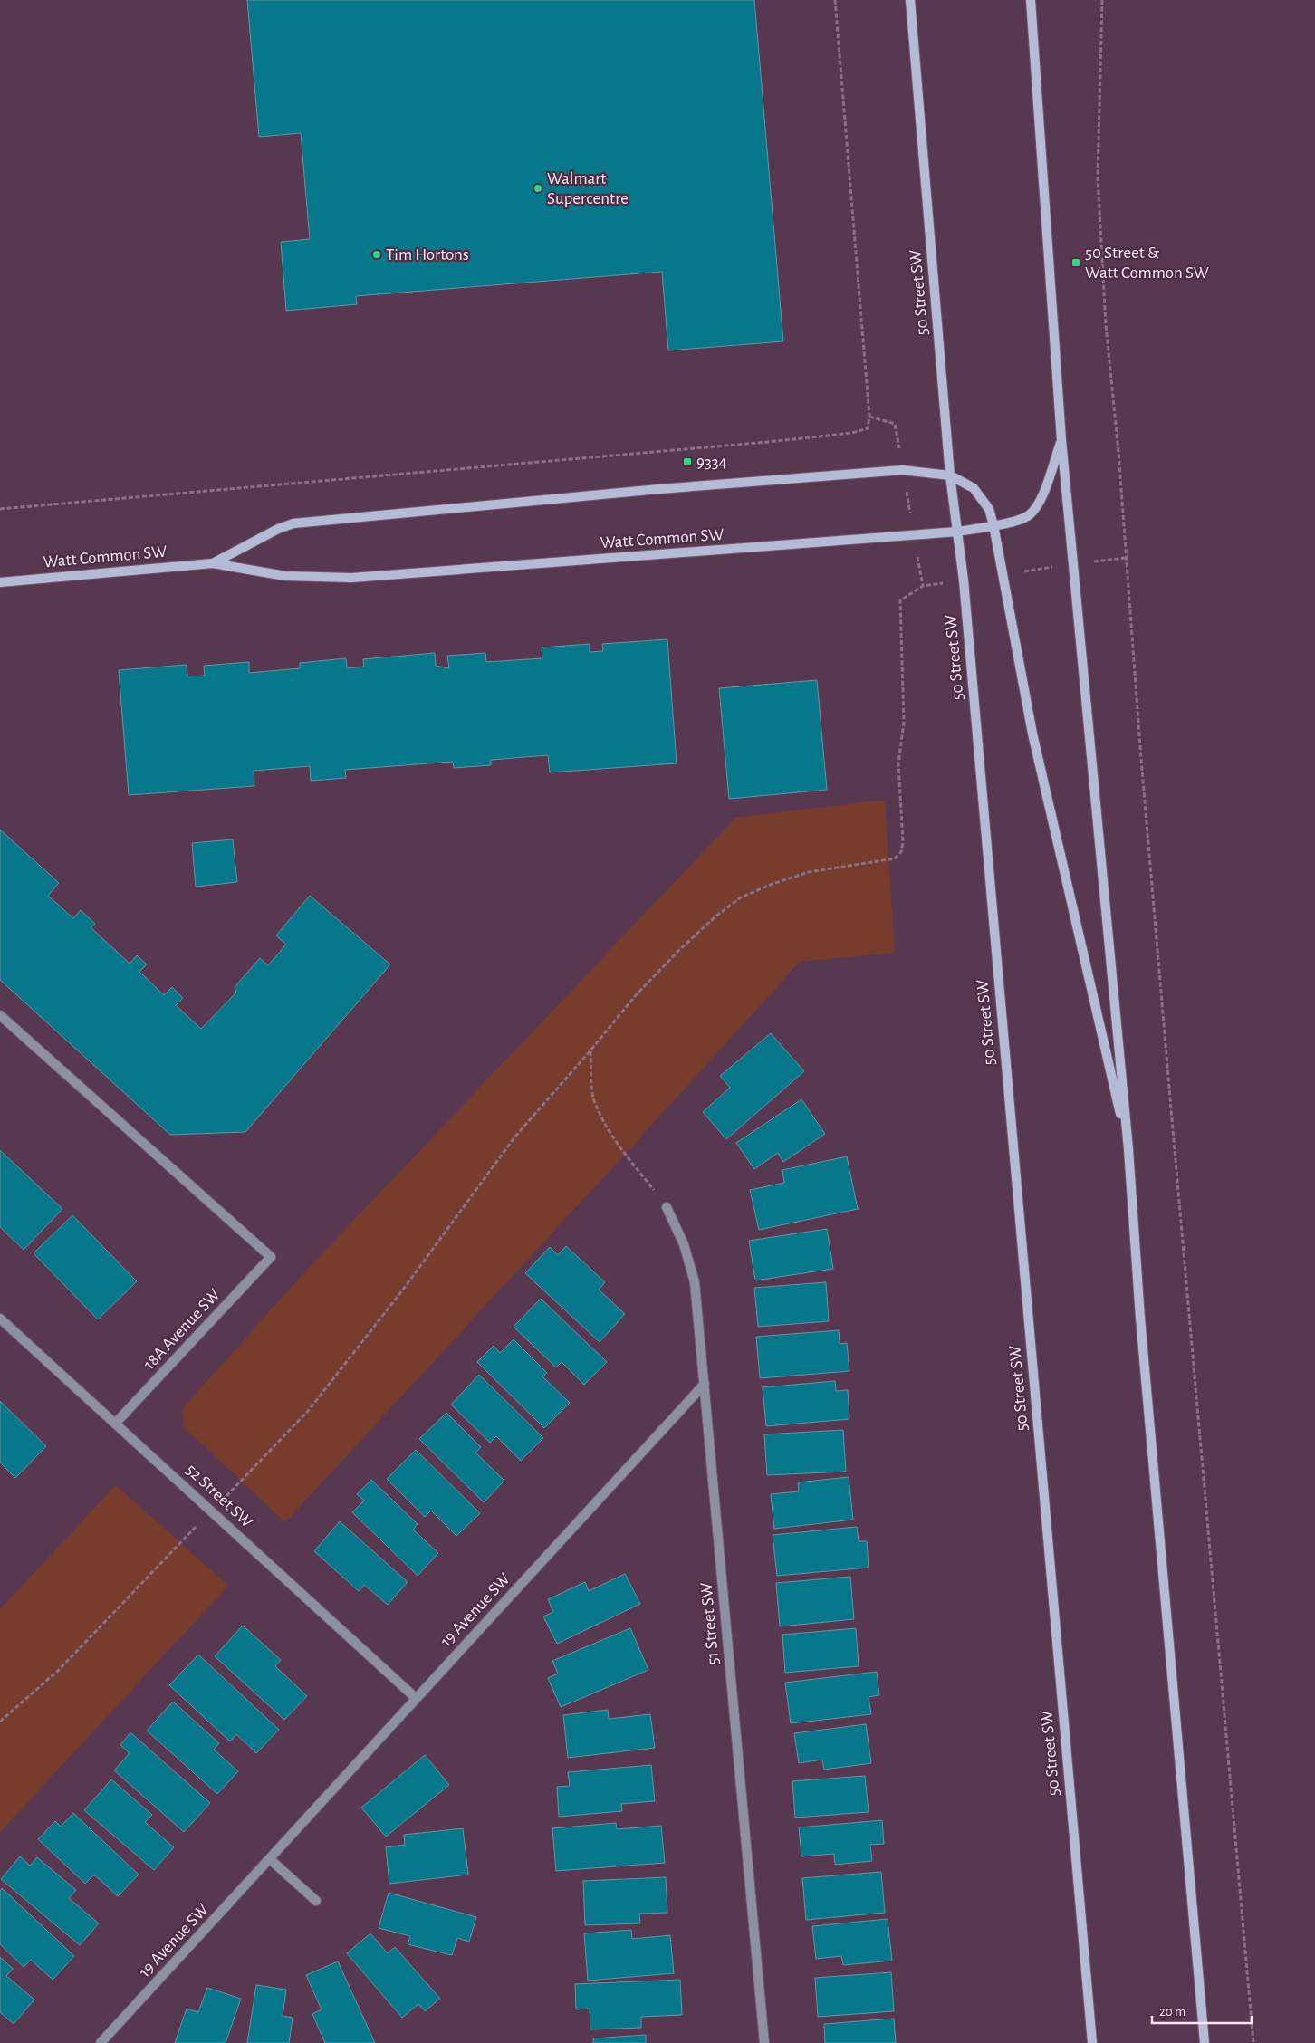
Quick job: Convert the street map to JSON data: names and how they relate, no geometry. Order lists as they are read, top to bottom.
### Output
{
  "streets": {
    "main road": ["50 Street SW", "Watt Common SW"],
    "street": [
      "18A Avenue SW",
      "52 Street SW",
      "19 Avenue SW",
      "51 Street SW"
    ]
  },
  "crossings": [
    ["50 Street SW", "Watt Common SW"],
    ["18A Avenue SW", "52 Street SW"],
    ["52 Street SW", "19 Avenue SW"],
    ["19 Avenue SW", "51 Street SW"]
  ],
  "places": {
    "other": ["Walmart Supercentre", "Tim Hortons"],
    "transit": ["50 Street & Watt Common SW", "9334"]
  },
  "scale_bar": "20 m"
}
